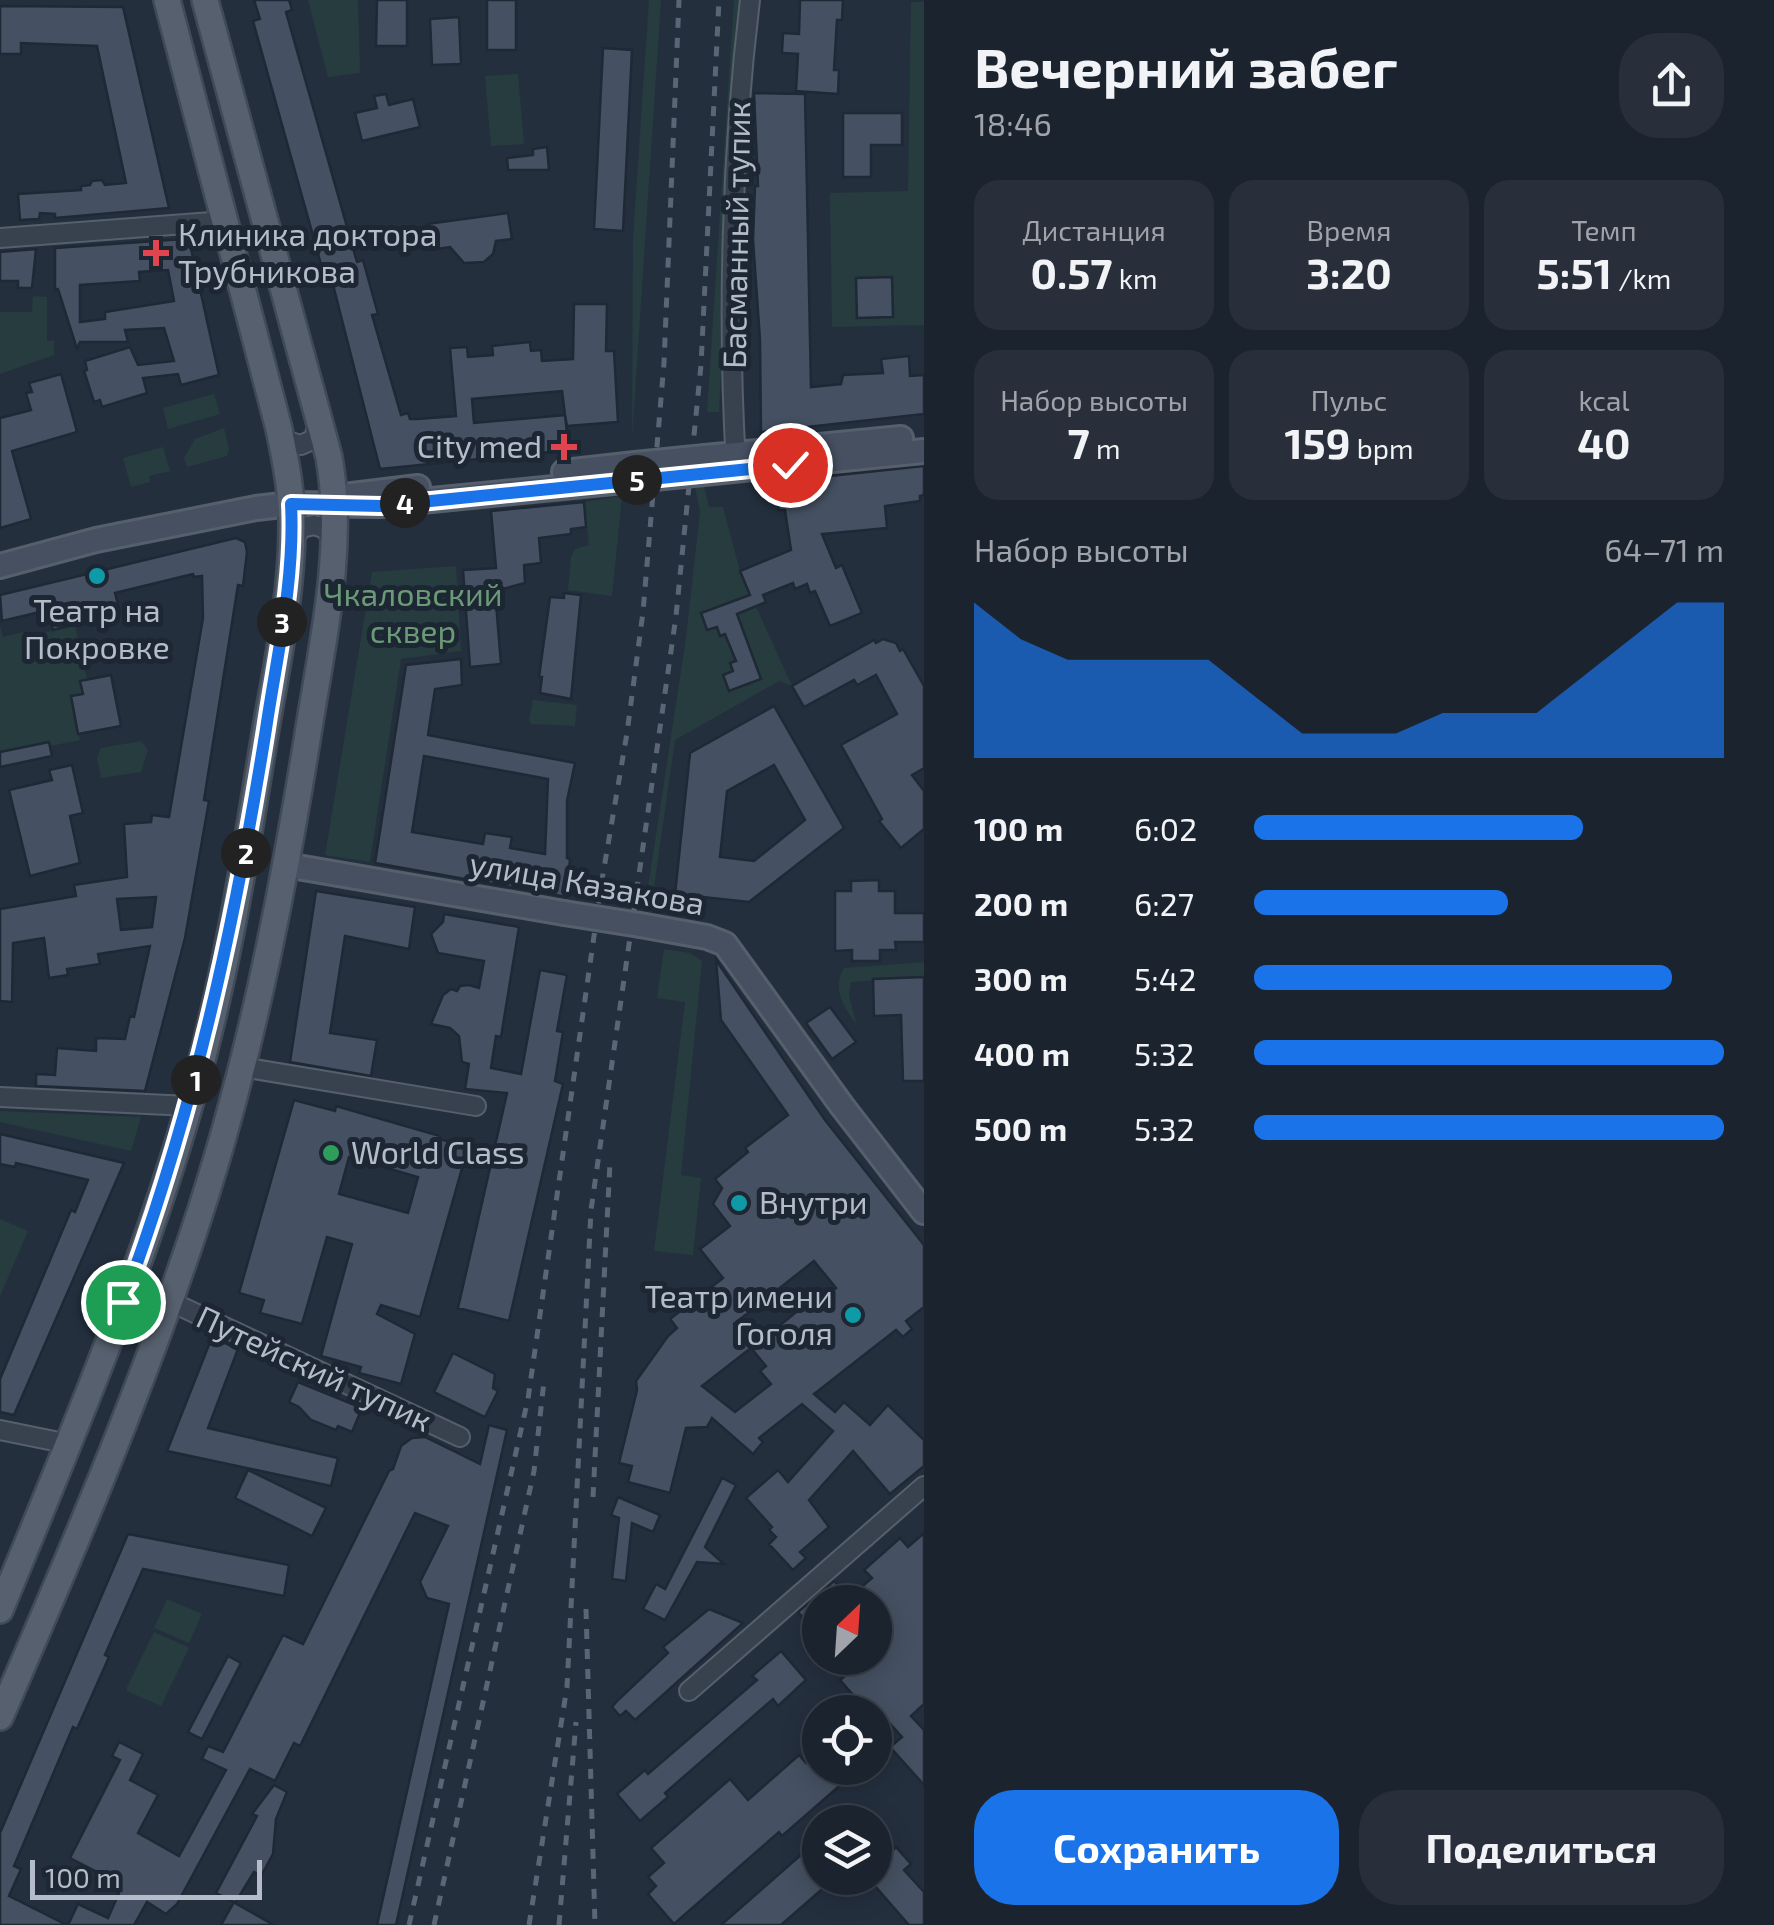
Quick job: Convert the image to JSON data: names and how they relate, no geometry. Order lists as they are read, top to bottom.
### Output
{
  "streets": {
    "main road": ["улица Казакова"],
    "street": ["Басманный тупик", "Путейский тупик"]
  },
  "parks": ["Чкаловский сквер"],
  "places": {
    "health": ["Клиника доктора Трубникова", "City med"],
    "other": [
      "Театр на Покровке",
      "World Class",
      "Внутри",
      "Театр имени Гоголя"
    ]
  },
  "scale_bar": "100 m",
  "north": "top right",
  "page": {
    "heading": ["Вечерний забег", "18:46"],
    "stats": [
      ["Дистанция", "0.57 km"],
      ["Время", "3:20"],
      ["Темп", "5:51 /km"],
      ["Набор высоты", "7 m"],
      ["Пульс", "159 bpm"],
      ["kcal", "40"]
    ],
    "pins": [
      "5",
      "4",
      "3",
      "2",
      "1"
    ],
    "chart": ["Набор высоты", "64–71 m"],
    "list": [
      {
        "name": "100 m",
        "note": "6:02"
      },
      {
        "name": "200 m",
        "note": "6:27"
      },
      {
        "name": "300 m",
        "note": "5:42"
      },
      {
        "name": "400 m",
        "note": "5:32"
      },
      {
        "name": "500 m",
        "note": "5:32"
      }
    ],
    "buttons": ["Сохранить", "Поделиться"],
    "scale": "100 m"
  }
}
